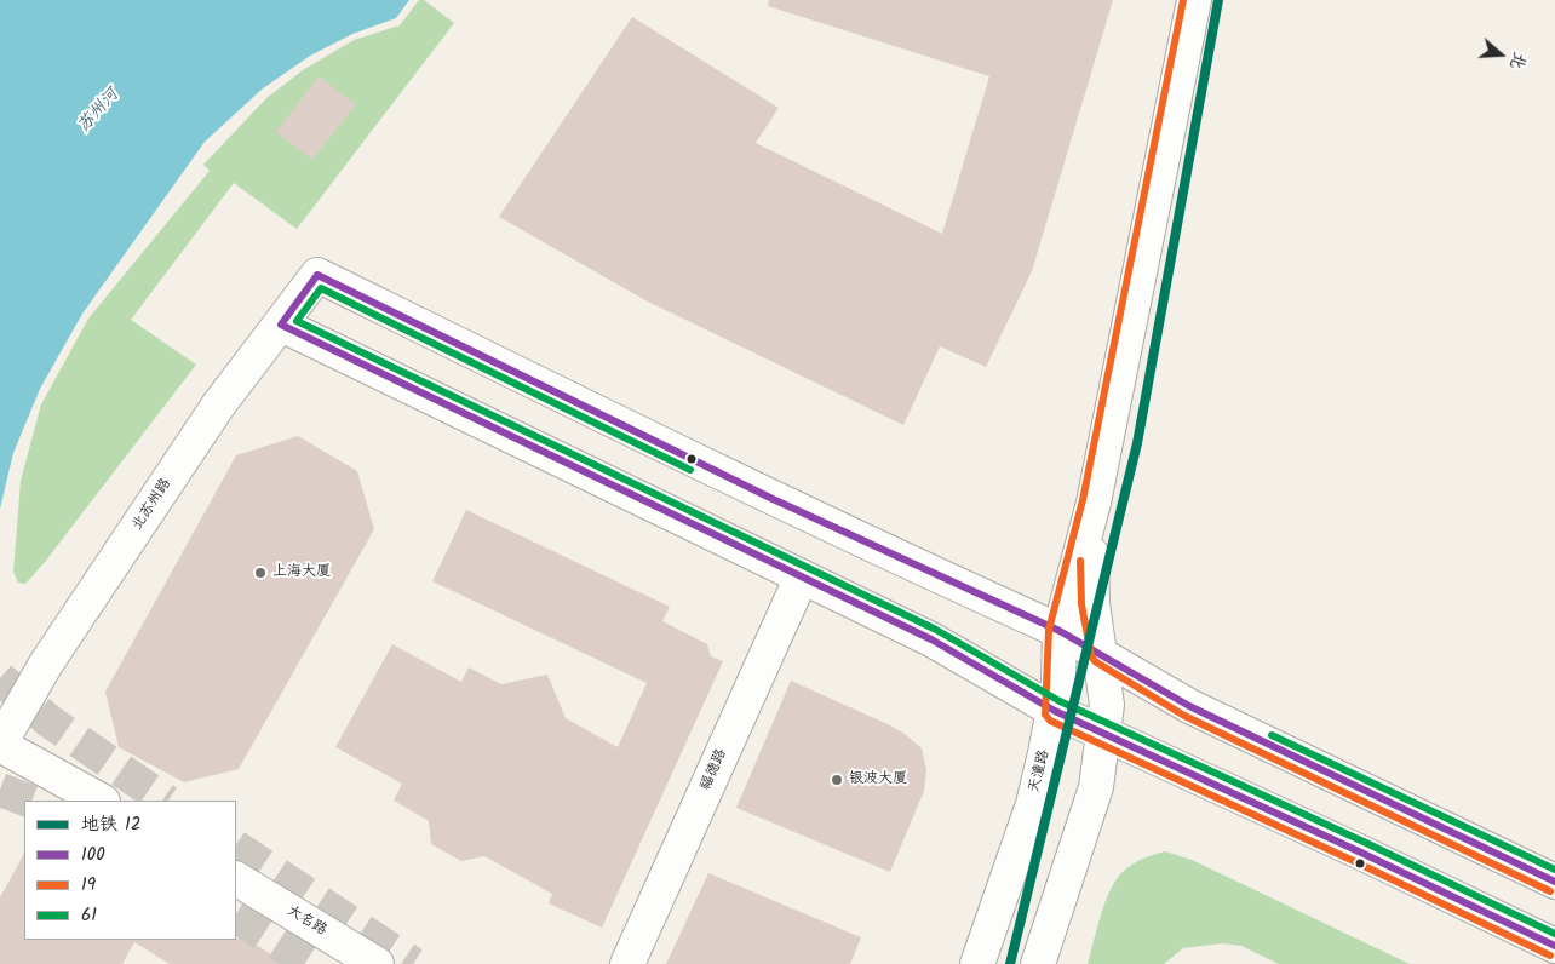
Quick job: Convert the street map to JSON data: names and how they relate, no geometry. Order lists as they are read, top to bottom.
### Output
{
  "streets": {
    "street": [
      "北苏州路",
      "福德路",
      "天潼路",
      "大名路"
    ]
  },
  "crossings": [
    ["北苏州路", "天潼路"]
  ],
  "water": ["苏州河"],
  "places": ["上海大厦", "银波大厦"],
  "lines": [
    "metro line 12",
    "transit line 19",
    "transit line 100",
    "transit line 61"
  ],
  "legend": [
    "地铁 12",
    "100",
    "19",
    "61"
  ],
  "north": "right"
}
